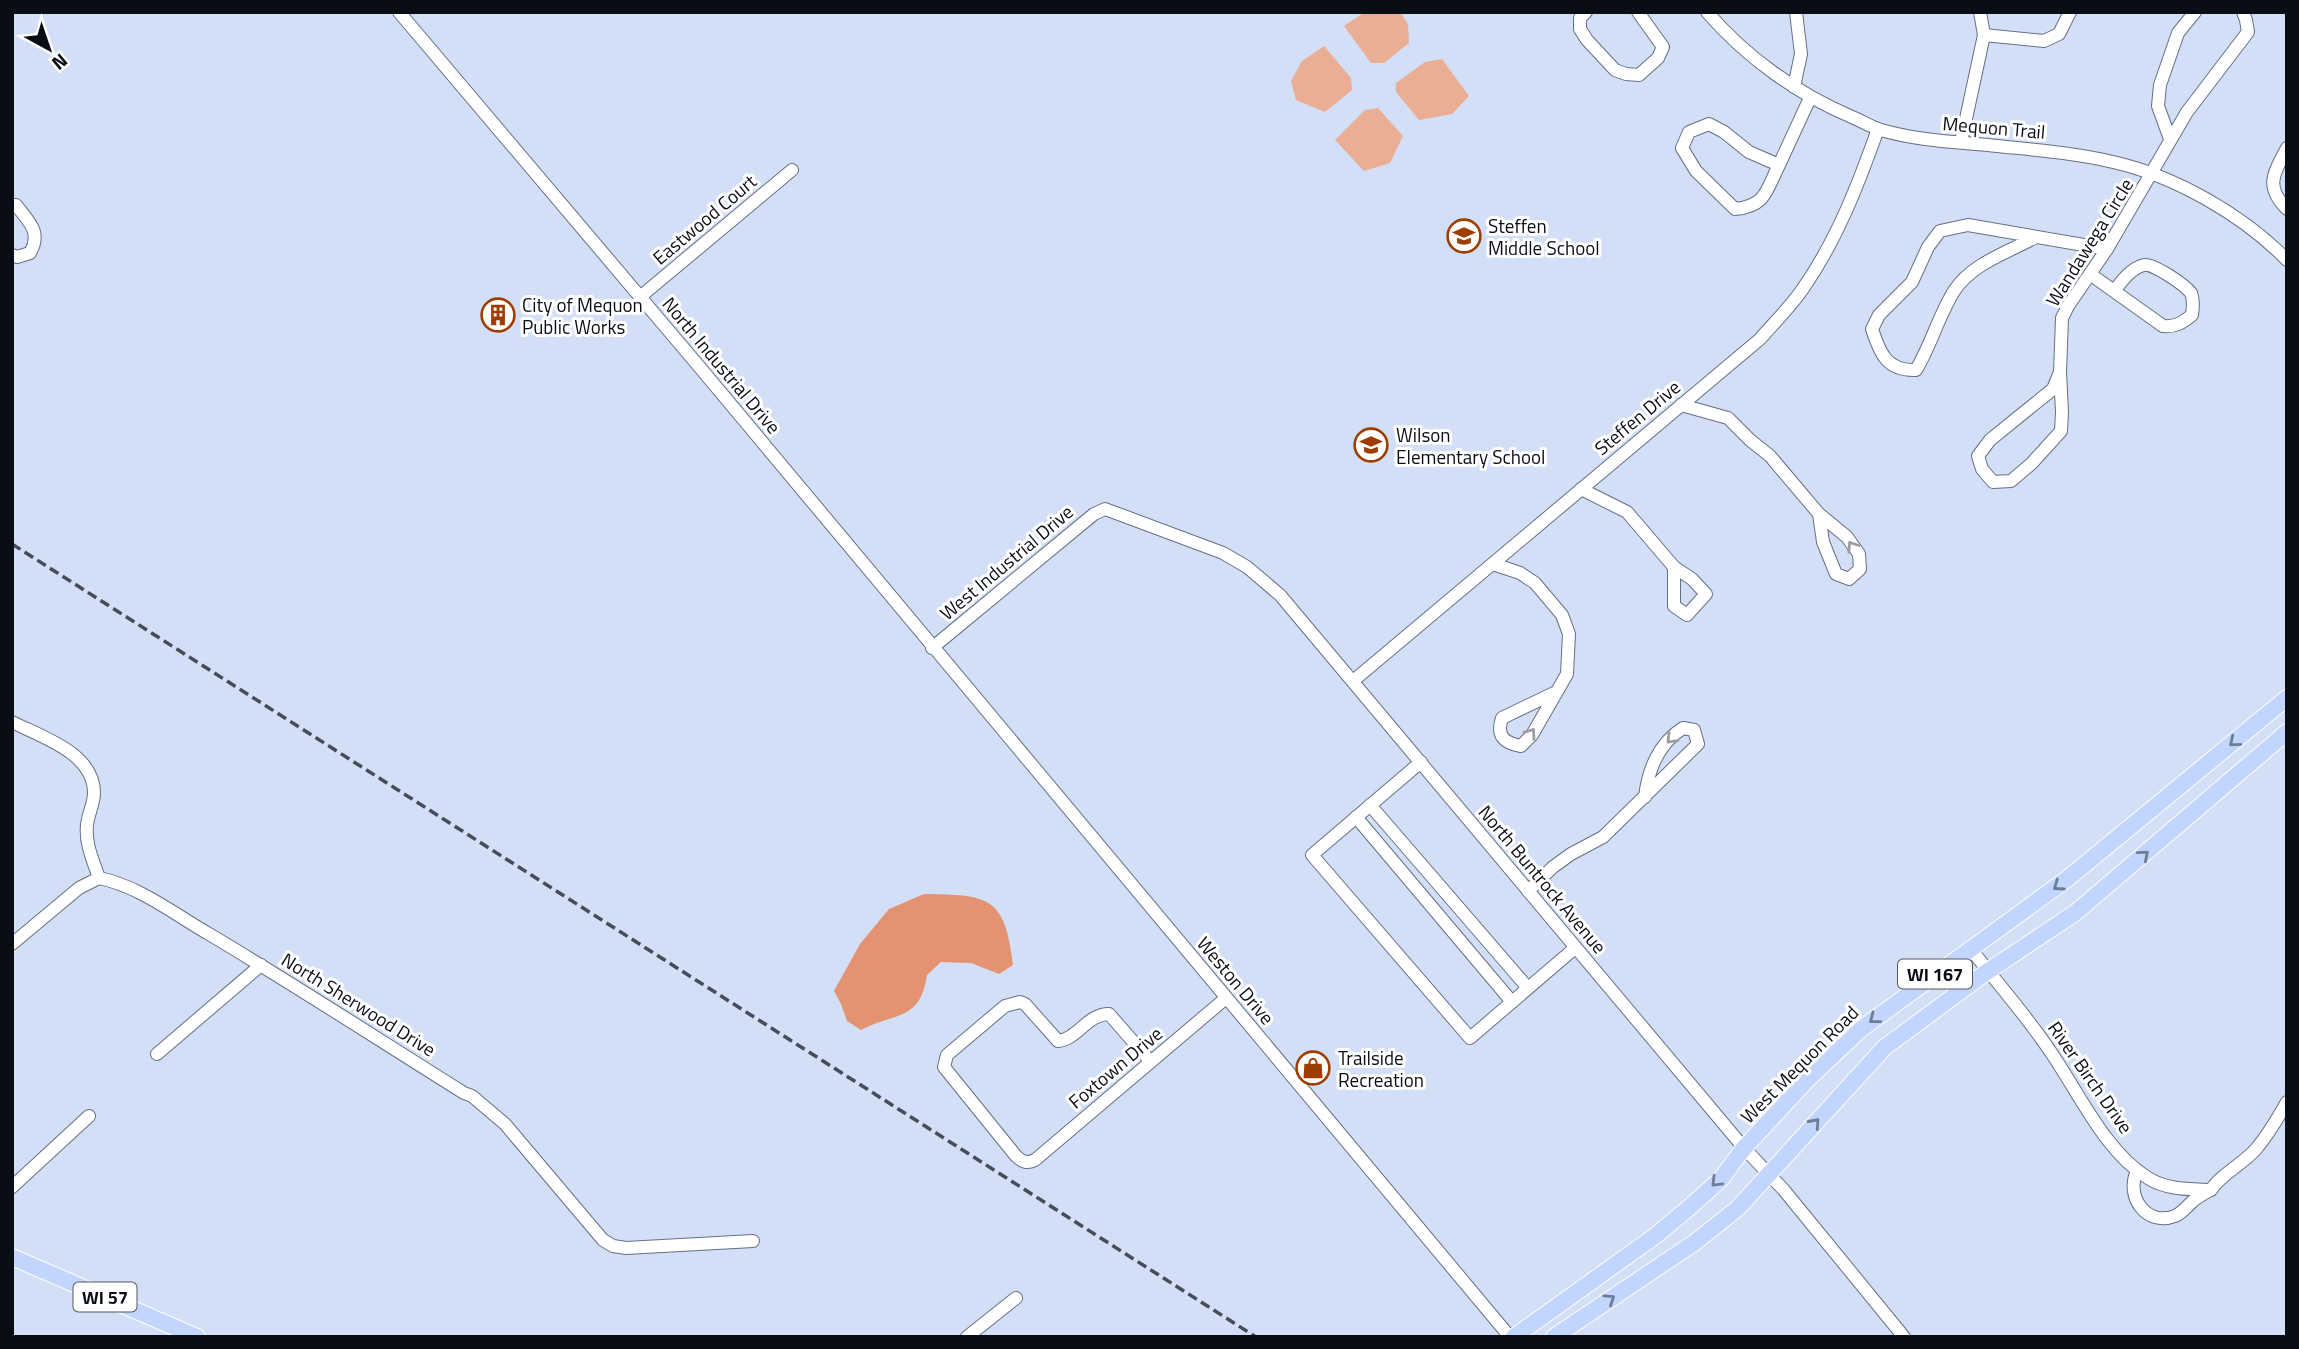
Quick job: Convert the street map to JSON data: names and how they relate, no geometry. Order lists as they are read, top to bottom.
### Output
{
  "streets": {
    "main road": ["WI 167", "West Mequon Road", "WI 57"],
    "street": [
      "Mequon Trail",
      "Eastwood Court",
      "Wandawega Circle",
      "North Industrial Drive",
      "Steffen Drive",
      "West Industrial Drive",
      "North Buntrock Avenue",
      "Weston Drive",
      "North Sherwood Drive",
      "Foxtown Drive",
      "River Birch Drive"
    ]
  },
  "crossings": [
    ["Mequon Trail", "Wandawega Circle"],
    ["Mequon Trail", "Steffen Drive"],
    ["Eastwood Court", "North Industrial Drive"],
    ["North Industrial Drive", "West Industrial Drive"],
    ["North Industrial Drive", "Weston Drive"],
    ["Steffen Drive", "North Buntrock Avenue"],
    ["West Industrial Drive", "North Buntrock Avenue"],
    ["West Industrial Drive", "Weston Drive"],
    ["North Buntrock Avenue", "WI 167"],
    ["North Buntrock Avenue", "West Mequon Road"],
    ["WI 167", "River Birch Drive"],
    ["Weston Drive", "West Mequon Road"],
    ["Weston Drive", "Foxtown Drive"],
    ["West Mequon Road", "River Birch Drive"]
  ],
  "places": {
    "school or university": ["Steffen Middle School", "Wilson Elementary School"],
    "building": ["City of Mequon Public Works"],
    "shop": ["Trailside Recreation"]
  },
  "north": "bottom right"
}
